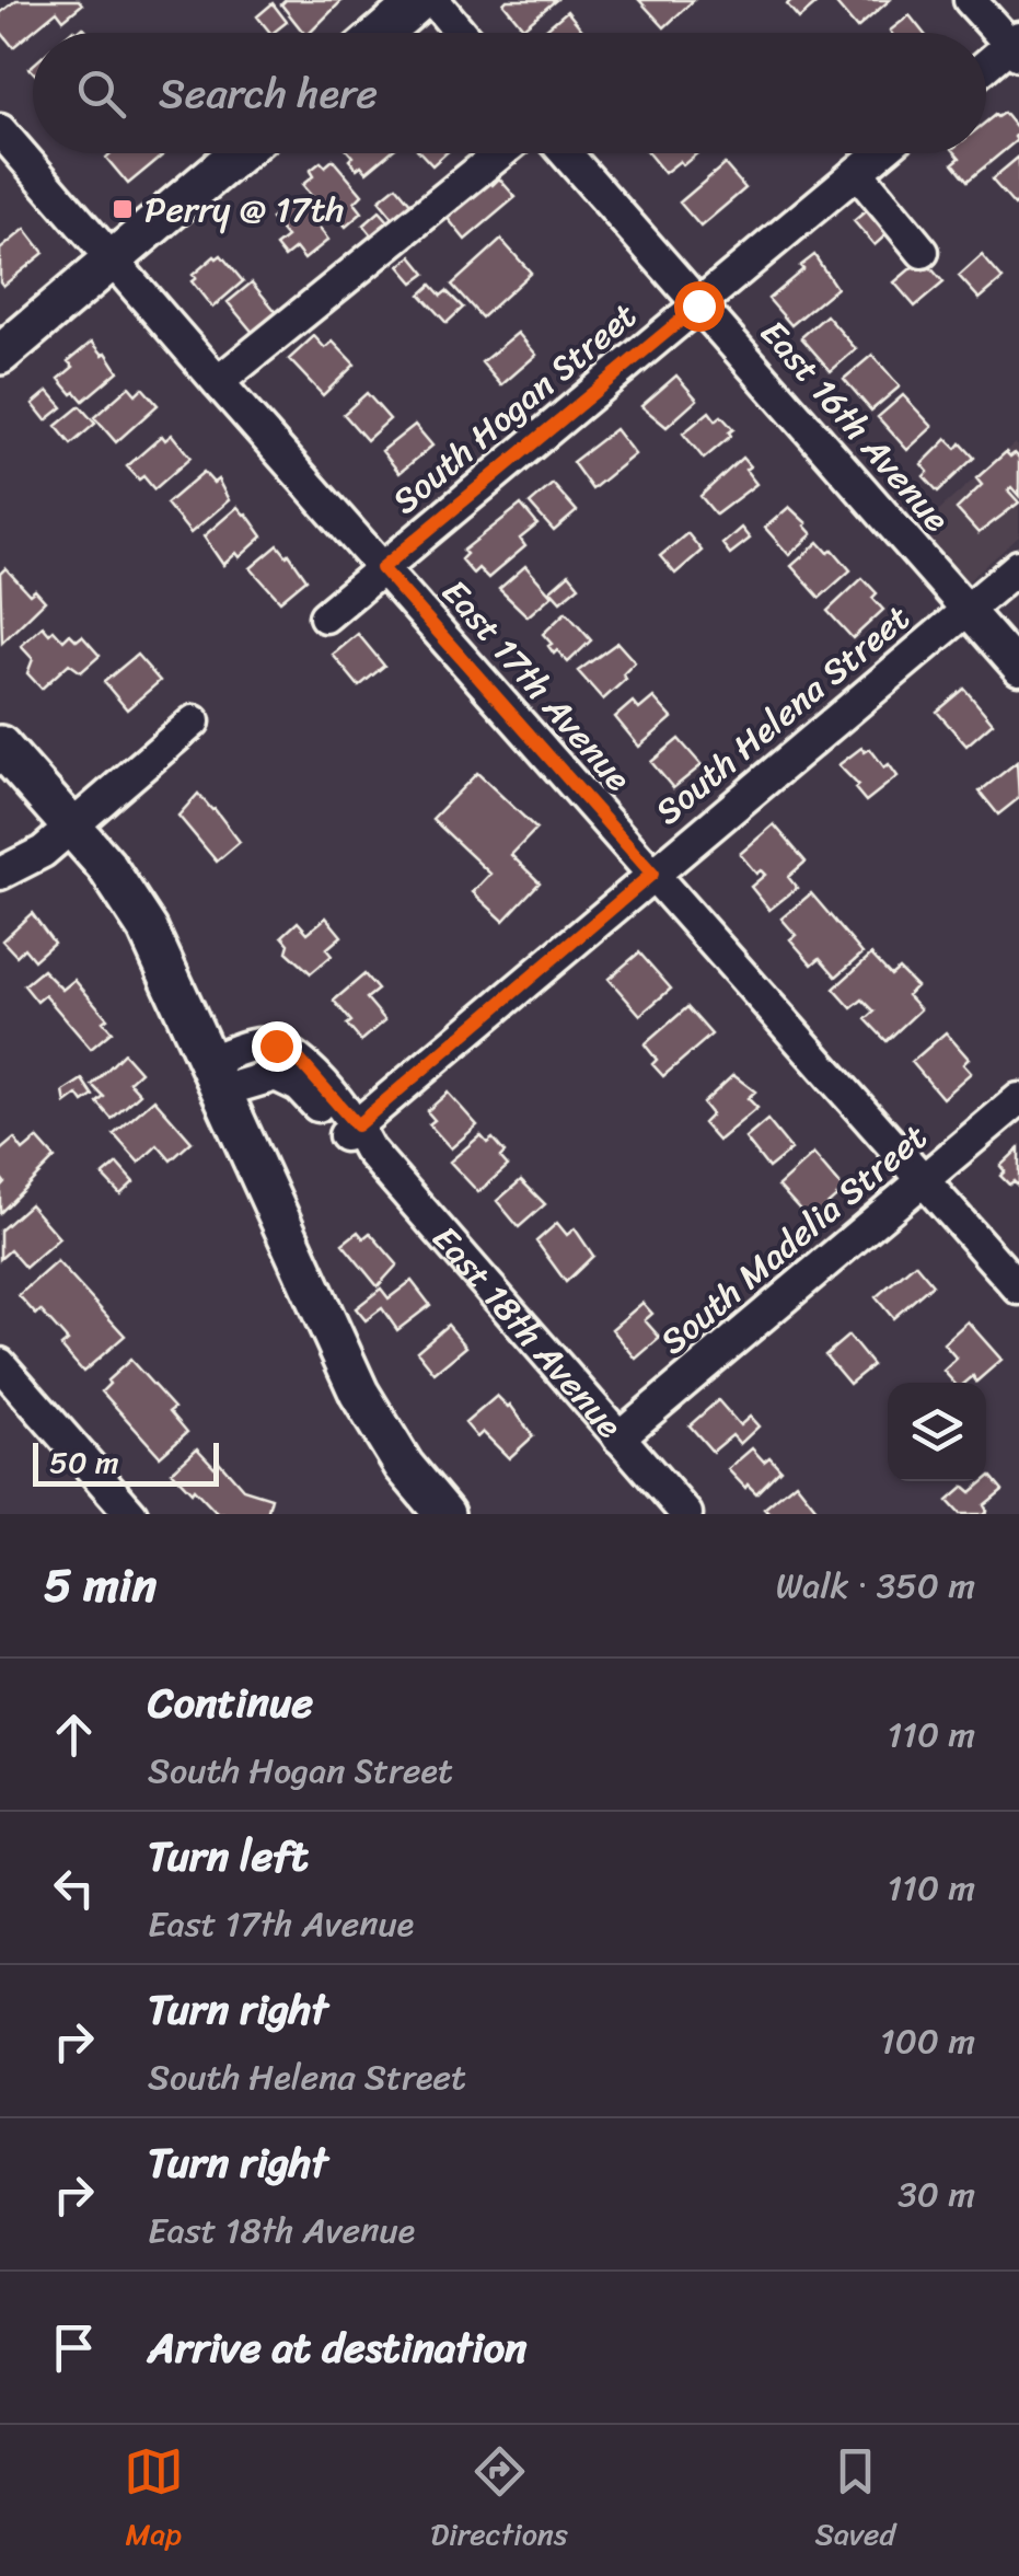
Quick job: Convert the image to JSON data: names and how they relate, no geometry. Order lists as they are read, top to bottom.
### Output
{
  "streets": {
    "street": [
      "South Hogan Street",
      "East 16th Avenue",
      "East 17th Avenue",
      "South Helena Street",
      "South Madelia Street",
      "East 18th Avenue"
    ]
  },
  "crossings": [
    ["South Hogan Street", "East 16th Avenue"],
    ["South Hogan Street", "East 17th Avenue"],
    ["East 16th Avenue", "South Helena Street"],
    ["East 17th Avenue", "South Helena Street"],
    ["East 17th Avenue", "South Madelia Street"],
    ["South Helena Street", "East 18th Avenue"],
    ["South Madelia Street", "East 18th Avenue"]
  ],
  "places": {
    "transit": ["Perry @ 17th"]
  },
  "scale_bar": "50 m",
  "page": {
    "search": "Search here",
    "scale": "50 m",
    "heading": ["5 min", "Walk · 350 m"],
    "list": [
      ["Continue", "South Hogan Street", "110 m"],
      ["Turn left", "East 17th Avenue", "110 m"],
      ["Turn right", "South Helena Street", "100 m"],
      ["Turn right", "East 18th Avenue", "30 m"],
      "Arrive at destination"
    ],
    "nav": ["Map", "Directions", "Saved"]
  }
}
